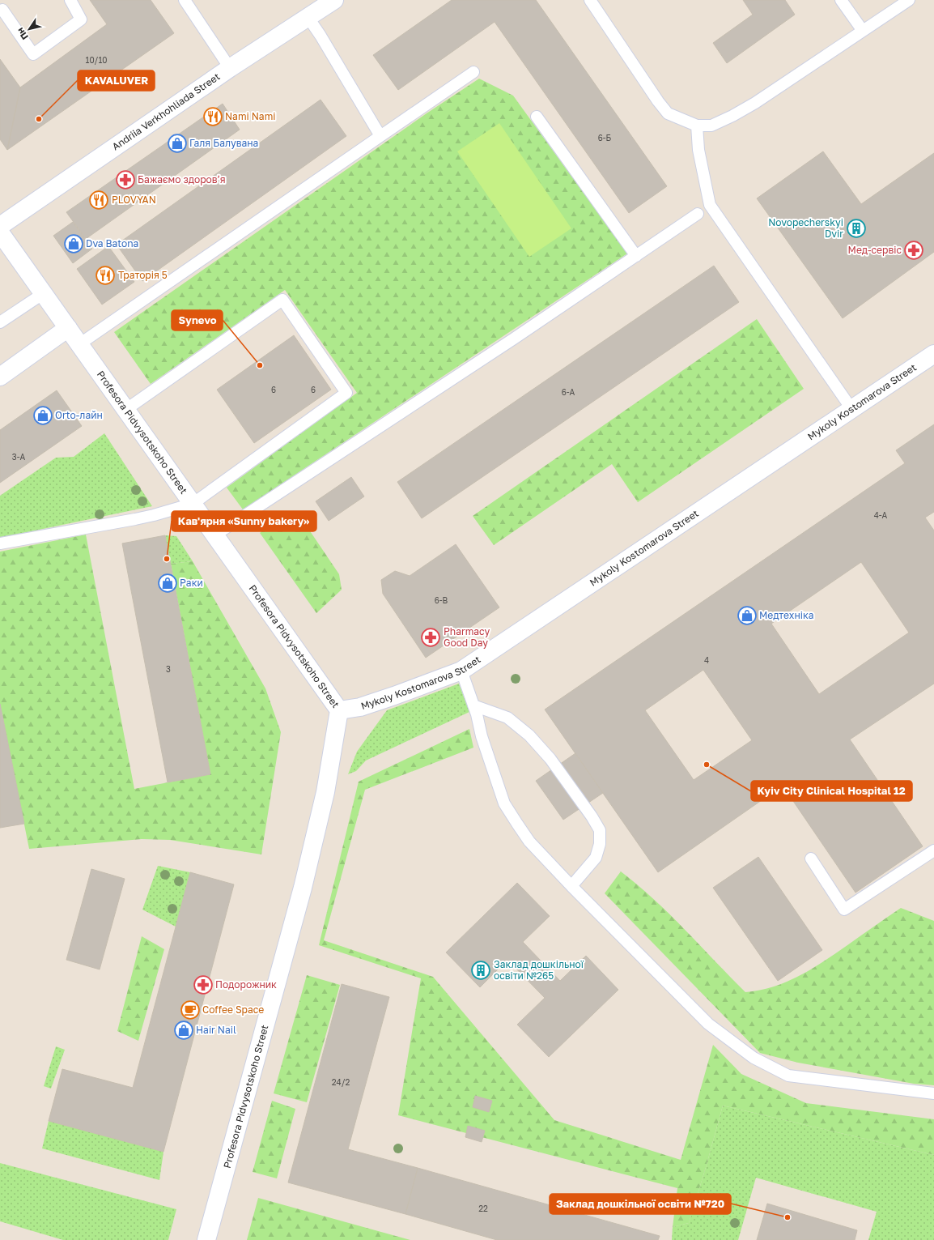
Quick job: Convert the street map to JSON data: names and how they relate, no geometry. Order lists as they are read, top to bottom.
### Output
{
  "streets": {
    "street": ["Andriia Verkhohliada Street", "Mykoly Kostomarova Street", "Profesora Pidvysotskoho Street"]
  },
  "crossings": [
    ["Mykoly Kostomarova Street", "Profesora Pidvysotskoho Street"]
  ],
  "places": {
    "restaurant": ["Nami Nami", "PLOVYAN", "Траторія 5"],
    "other": [
      "KAVALUVER",
      "Synevo",
      "Кав'ярня «Sunny bakery»",
      "Kyiv City Clinical Hospital 12",
      "Заклад дошкільної освіти №720"
    ],
    "shop": [
      "Галя Балувана",
      "Dva Batona",
      "Orto-лайн",
      "Раки",
      "Медтехніка",
      "Hair Nail"
    ],
    "pharmacy": [
      "Бажаємо здоровʼя",
      "Мед-сервіс",
      "Pharmacy Good Day",
      "Подорожник"
    ],
    "building": ["Novopecherskyi Dvir", "Заклад дошкільної освіти №265"],
    "cafe": ["Coffee Space"]
  },
  "house_numbers": [
    "10/10",
    "6-Б",
    "6",
    "6",
    "6-А",
    "3-А",
    "4-А",
    "6-В",
    "4",
    "3",
    "24/2",
    "22"
  ],
  "north": "bottom left"
}
